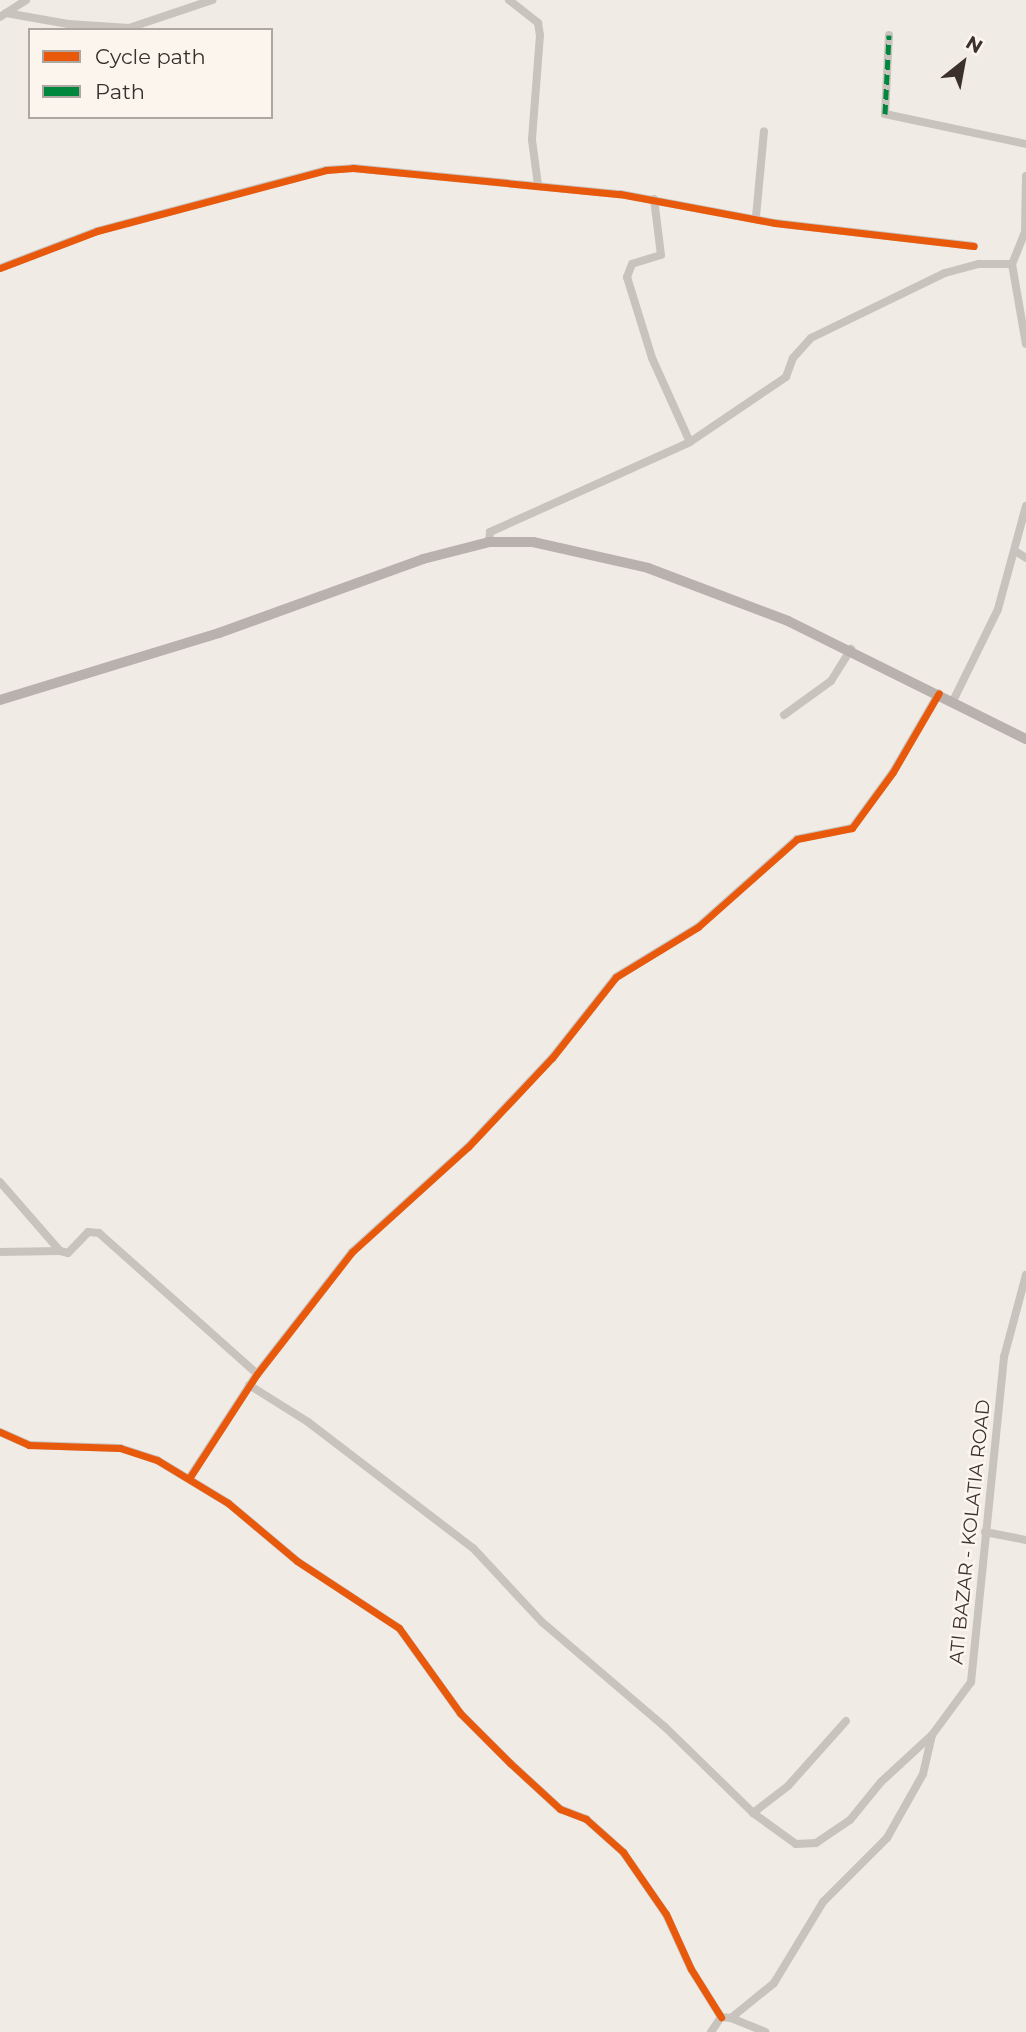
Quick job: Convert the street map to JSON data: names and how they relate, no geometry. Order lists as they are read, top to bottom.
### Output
{
  "streets": {
    "street": ["ATI BAZAR - KOLATIA ROAD"]
  },
  "legend": ["Cycle path", "Path"],
  "north": "top right"
}
